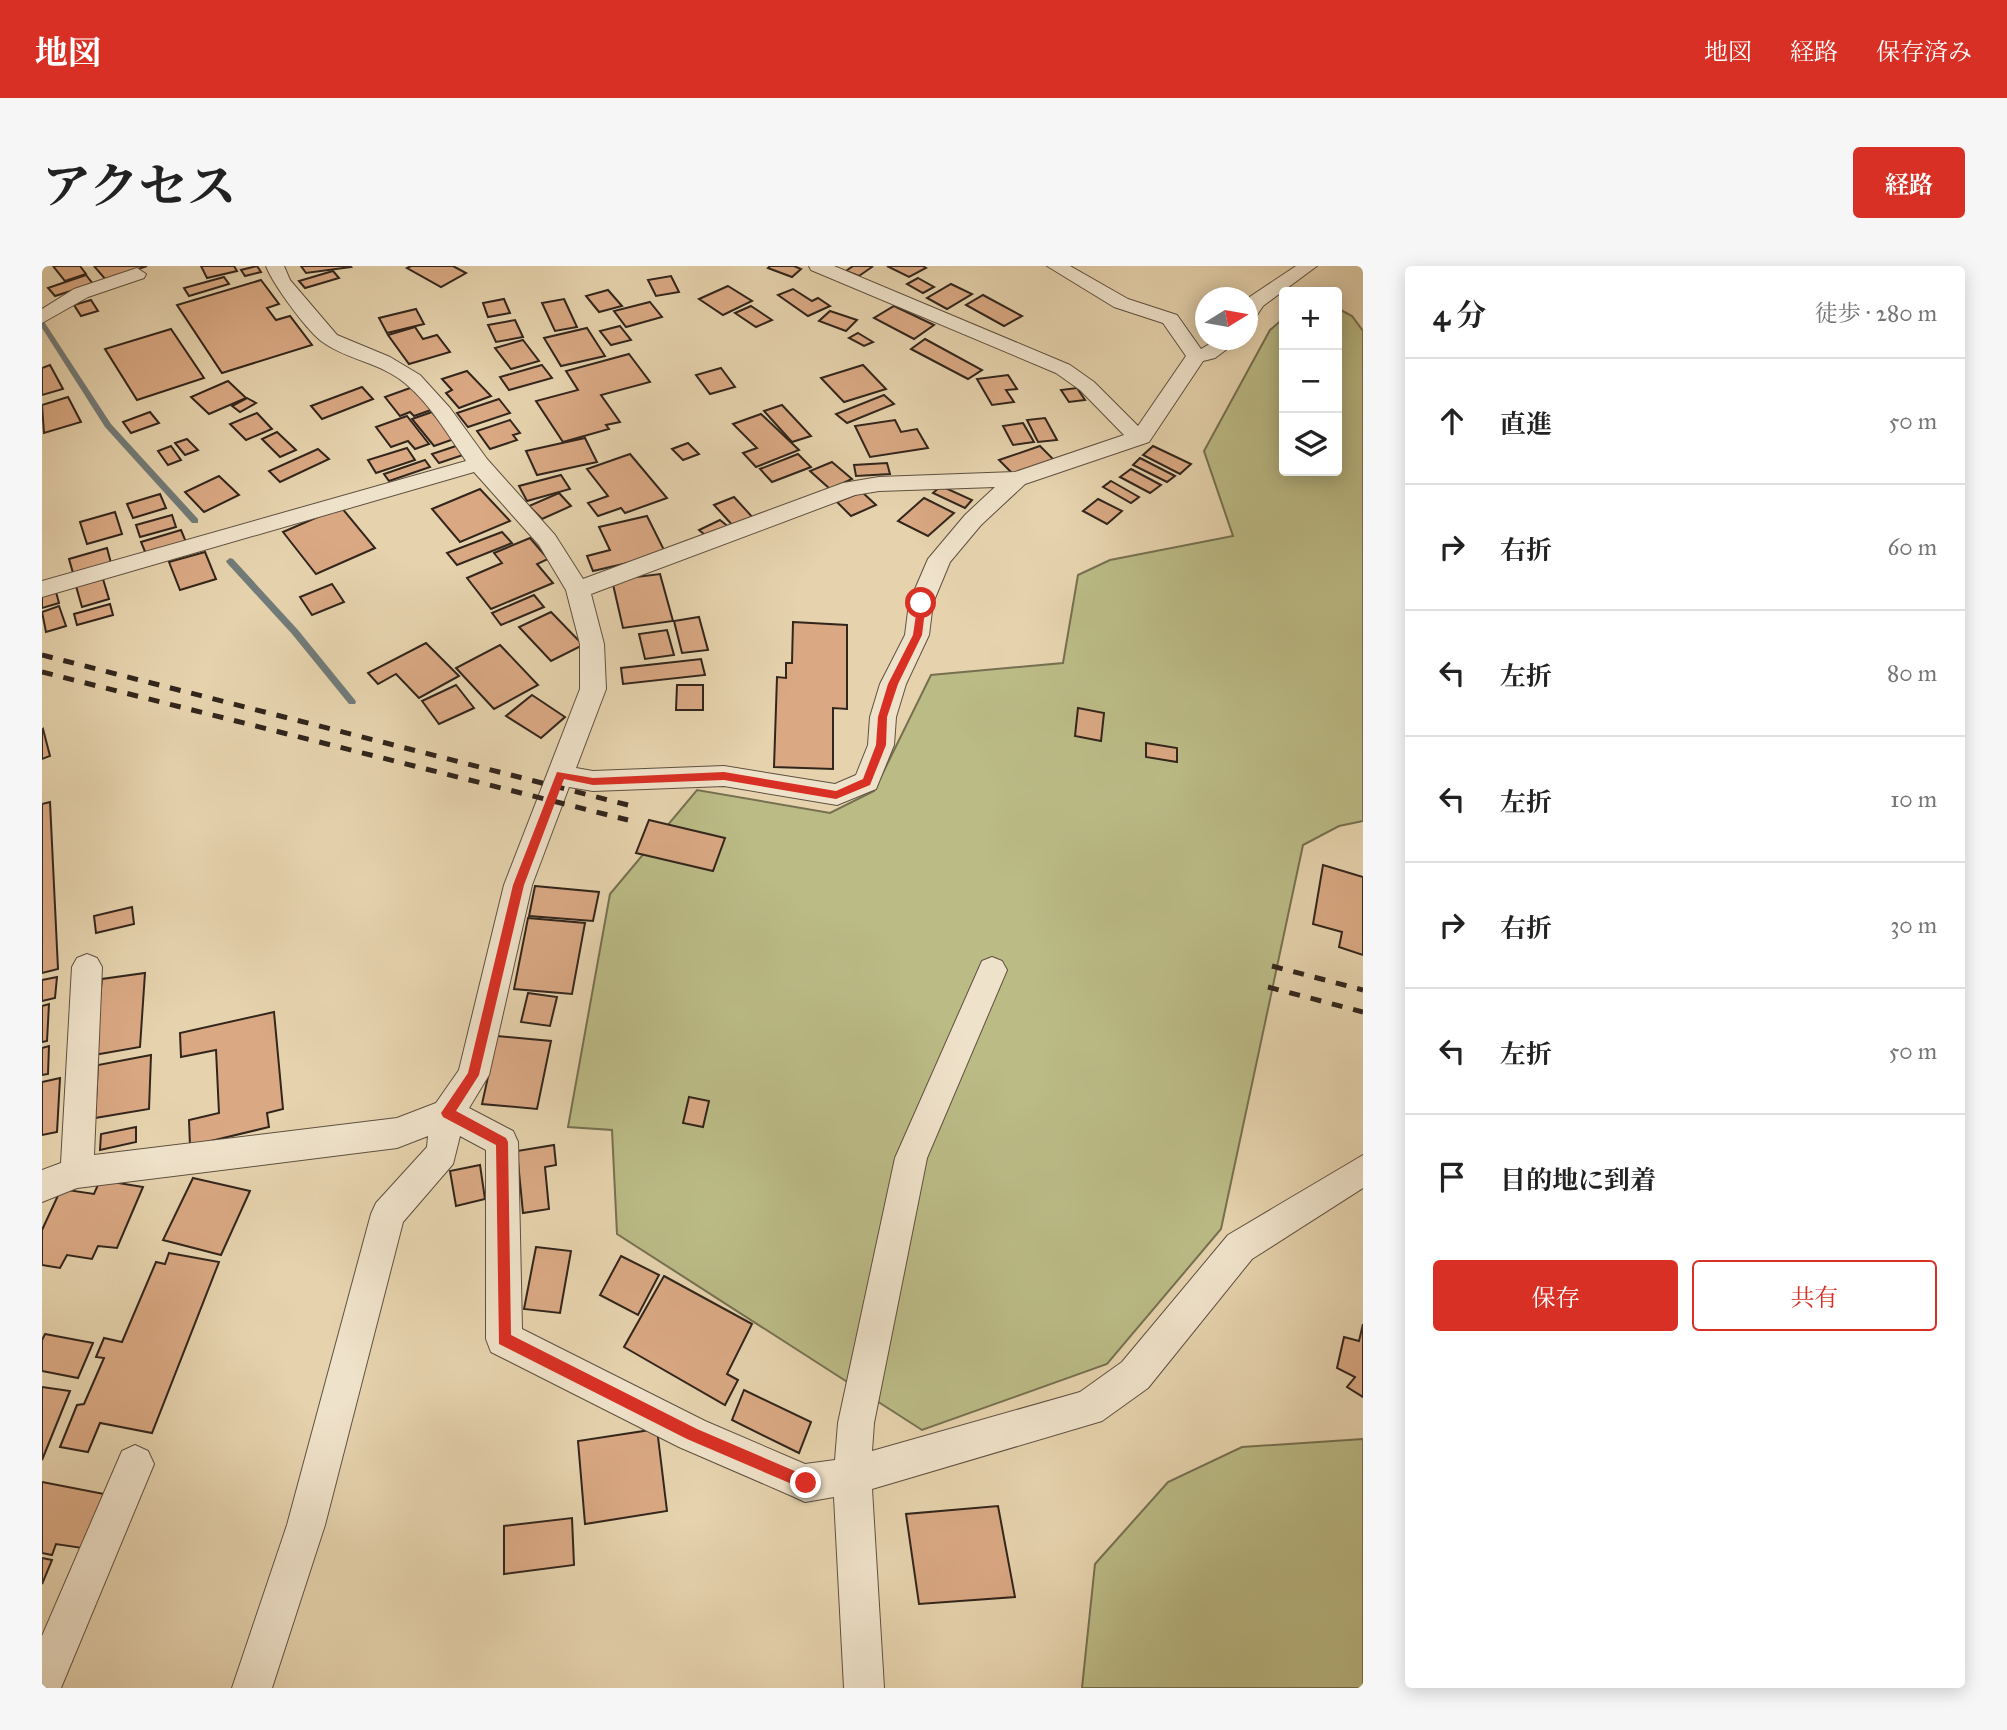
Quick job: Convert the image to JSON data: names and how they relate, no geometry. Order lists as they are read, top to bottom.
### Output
{
  "north": "right",
  "page": {
    "header": "地図",
    "nav": ["地図", "経路", "保存済み"],
    "title": "アクセス",
    "buttons": [
      "経路",
      ["保存", "共有"]
    ],
    "heading": ["4 分", "徒歩 · 280 m"],
    "map_buttons": ["+", "−"],
    "list": [
      ["直進", "50 m"],
      ["右折", "60 m"],
      ["左折", "80 m"],
      ["左折", "10 m"],
      ["右折", "30 m"],
      ["左折", "50 m"],
      "目的地に到着"
    ]
  }
}
